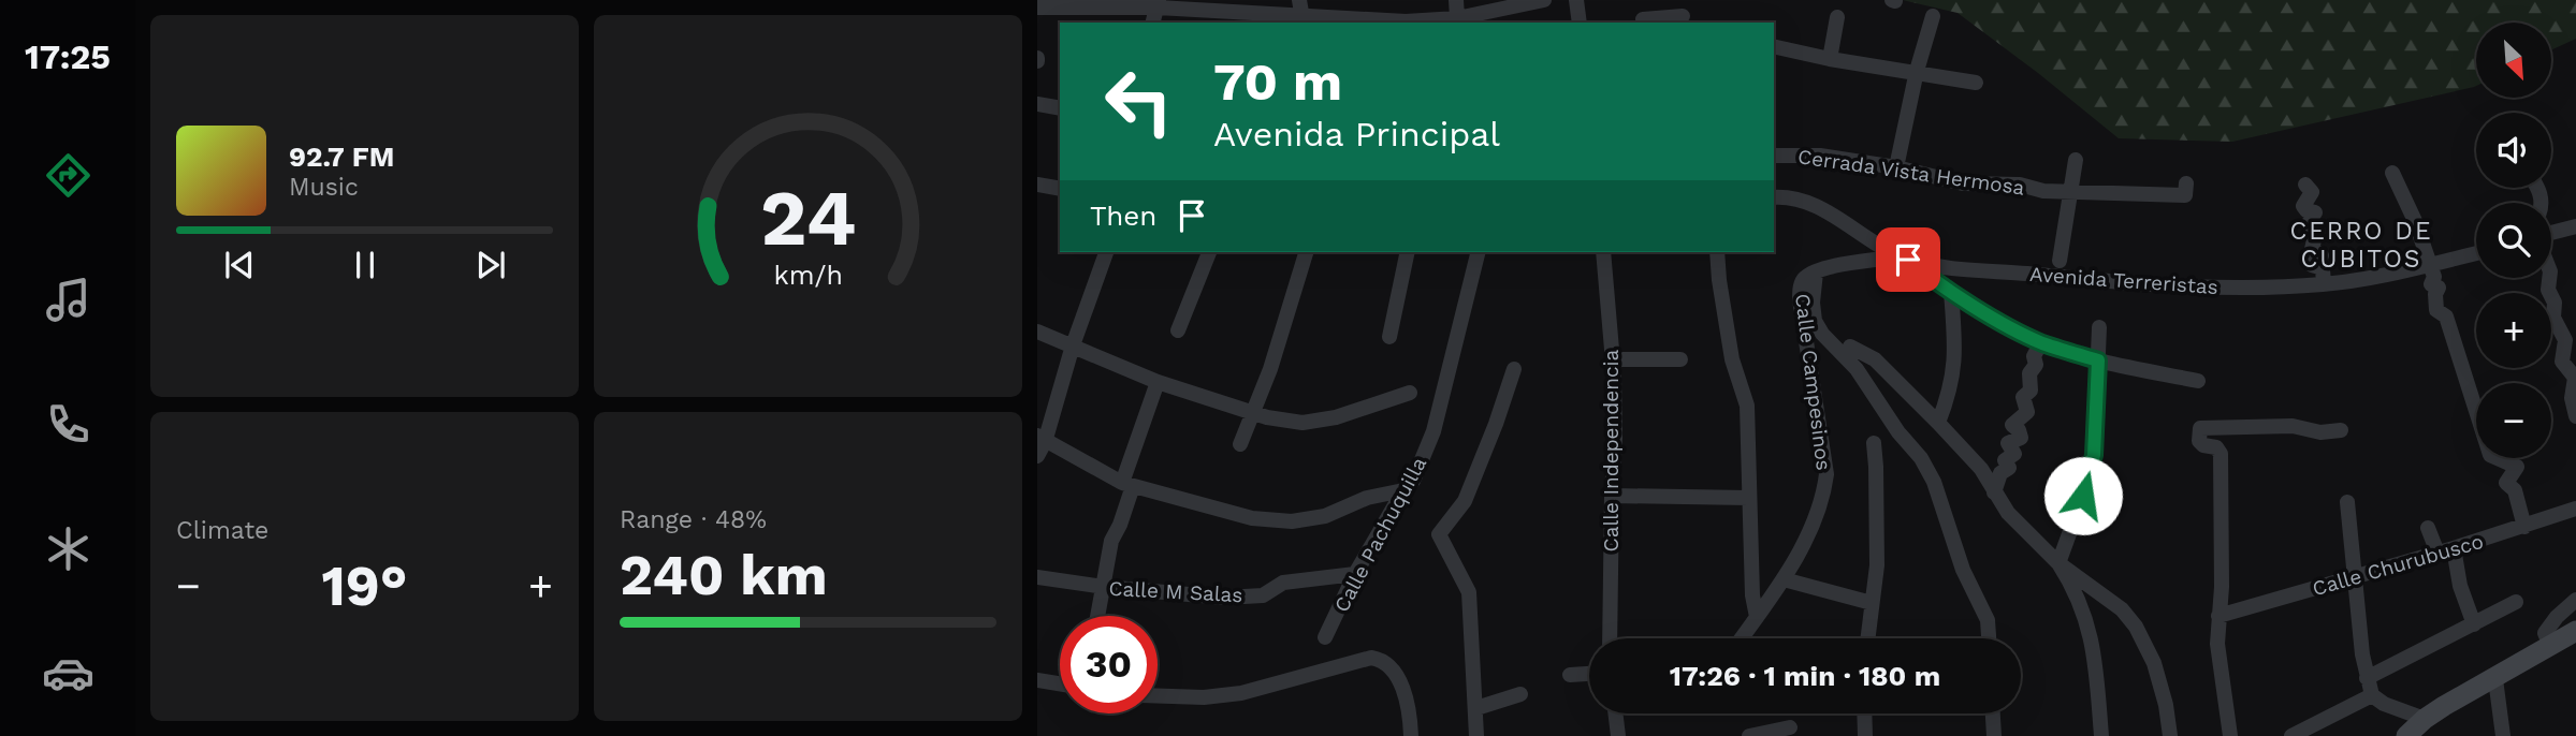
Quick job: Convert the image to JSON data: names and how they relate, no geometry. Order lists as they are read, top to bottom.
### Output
{
  "streets": {
    "street": [
      "Cerrada Vista Hermosa",
      "Avenida Terreristas",
      "Calle Campesinos",
      "Calle Independencia",
      "Calle Pachuquilla",
      "Calle Churubusco",
      "Calle M Salas"
    ]
  },
  "crossings": [
    ["Avenida Terreristas", "Calle Campesinos"],
    ["Calle Pachuquilla", "Calle M Salas"]
  ],
  "districts": ["CERRO DE CUBITOS"],
  "north": "bottom right",
  "page": {
    "tabs": "17:25",
    "map_buttons": ["+", "−"],
    "turn": ["70 m", "Avenida Principal"],
    "song": ["92.7 FM", "Music"],
    "then": "Then",
    "tile": [
      "Climate",
      ["Range · 48%", "240 km"]
    ],
    "heat": ["−", "19°", "+"],
    "limit": "30",
    "trip": "17:26 · 1 min · 180 m",
    "gauge": ["24", "km/h"]
  }
}
